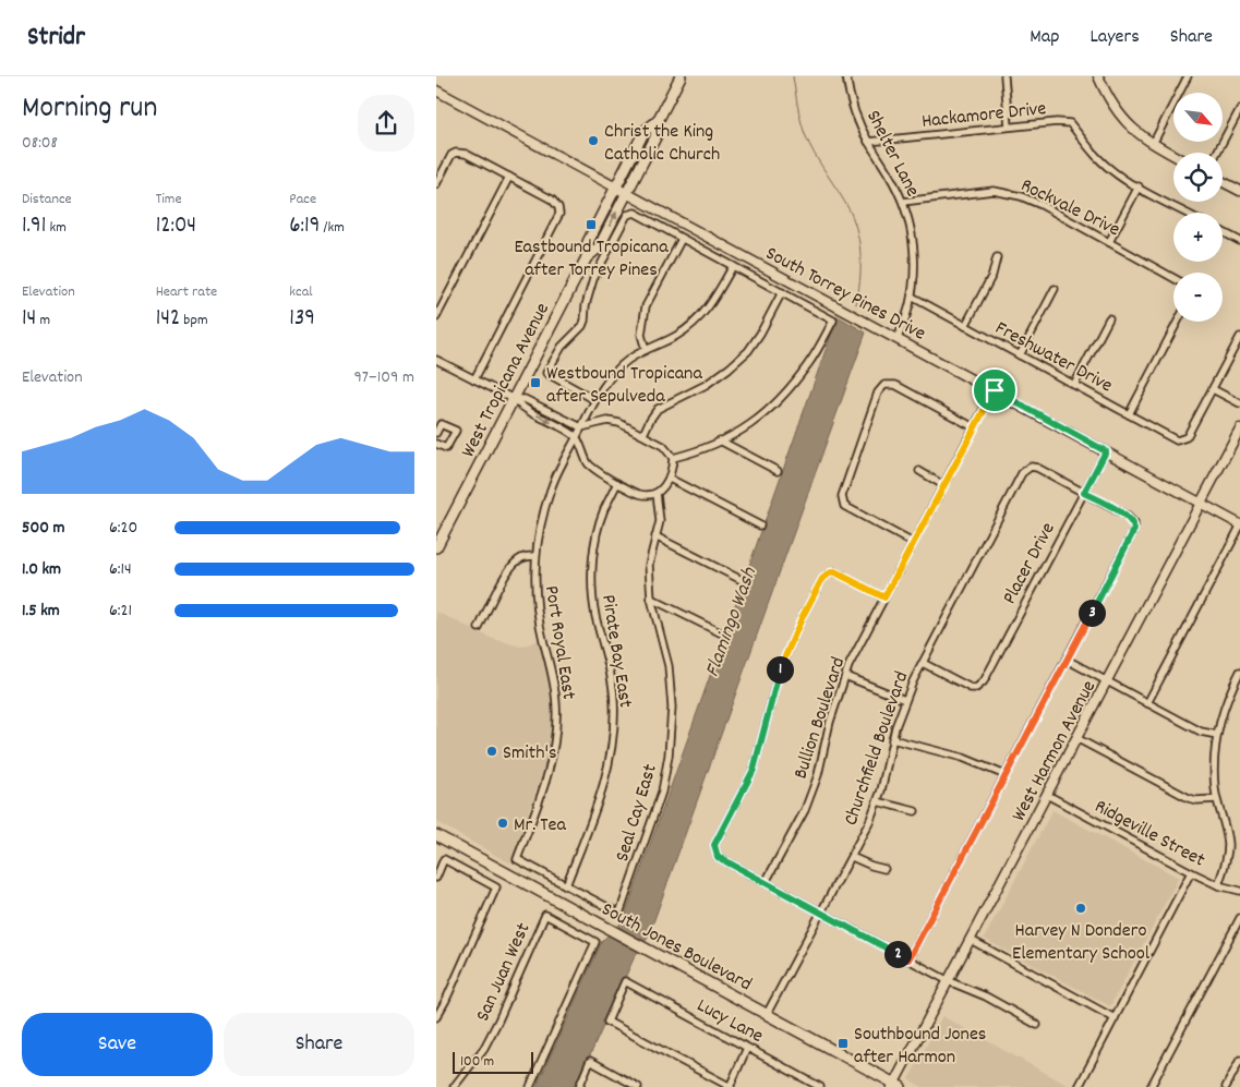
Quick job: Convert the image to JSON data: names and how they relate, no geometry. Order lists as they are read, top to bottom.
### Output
{
  "streets": {
    "main road": [
      "South Torrey Pines Drive",
      "West Tropicana Avenue",
      "West Harmon Avenue",
      "South Jones Boulevard"
    ],
    "street": [
      "Hackamore Drive",
      "Shelter Lane",
      "Rockvale Drive",
      "Freshwater Drive",
      "Placer Drive",
      "Port Royal East",
      "Pirate Bay East",
      "Bullion Boulevard",
      "Churchfield Boulevard",
      "Seal Cay East",
      "Ridgeville Street",
      "San Juan West",
      "Lucy Lane"
    ]
  },
  "crossings": [
    ["Hackamore Drive", "Shelter Lane"],
    ["Shelter Lane", "Rockvale Drive"],
    ["Shelter Lane", "South Torrey Pines Drive"],
    ["Shelter Lane", "Freshwater Drive"],
    ["South Torrey Pines Drive", "West Tropicana Avenue"],
    ["South Torrey Pines Drive", "Placer Drive"],
    ["South Torrey Pines Drive", "Bullion Boulevard"],
    ["South Torrey Pines Drive", "West Harmon Avenue"],
    ["Placer Drive", "Churchfield Boulevard"],
    ["Port Royal East", "Pirate Bay East"],
    ["Port Royal East", "Seal Cay East"],
    ["Pirate Bay East", "Seal Cay East"],
    ["Churchfield Boulevard", "South Jones Boulevard"],
    ["West Harmon Avenue", "Ridgeville Street"],
    ["West Harmon Avenue", "South Jones Boulevard"]
  ],
  "water": ["Flamingo Wash"],
  "places": {
    "other": [
      "Christ the King Catholic Church",
      "Smith's",
      "Mr. Tea",
      "Harvey N Dondero Elementary School"
    ],
    "transit": ["Eastbound Tropicana after Torrey Pines", "Westbound Tropicana after Sepulveda", "Southbound Jones after Harmon"]
  },
  "scale_bar": "100 m",
  "north": "bottom right",
  "page": {
    "header": "Stridr",
    "nav": ["Map", "Layers", "Share"],
    "heading": ["Morning run", "08:08"],
    "map_buttons": ["+", "−"],
    "stats": [
      ["Distance", "1.91 km"],
      ["Time", "12:04"],
      ["Pace", "6:19 /km"],
      ["Elevation", "14 m"],
      ["Heart rate", "142 bpm"],
      ["kcal", "139"]
    ],
    "chart": ["Elevation", "97–109 m"],
    "list": [
      {
        "name": "500 m",
        "note": "6:20"
      },
      {
        "name": "1.0 km",
        "note": "6:14"
      },
      {
        "name": "1.5 km",
        "note": "6:21"
      }
    ],
    "pins": ["3", "1", "2"],
    "buttons": ["Save", "Share"],
    "scale": "100 m"
  }
}
